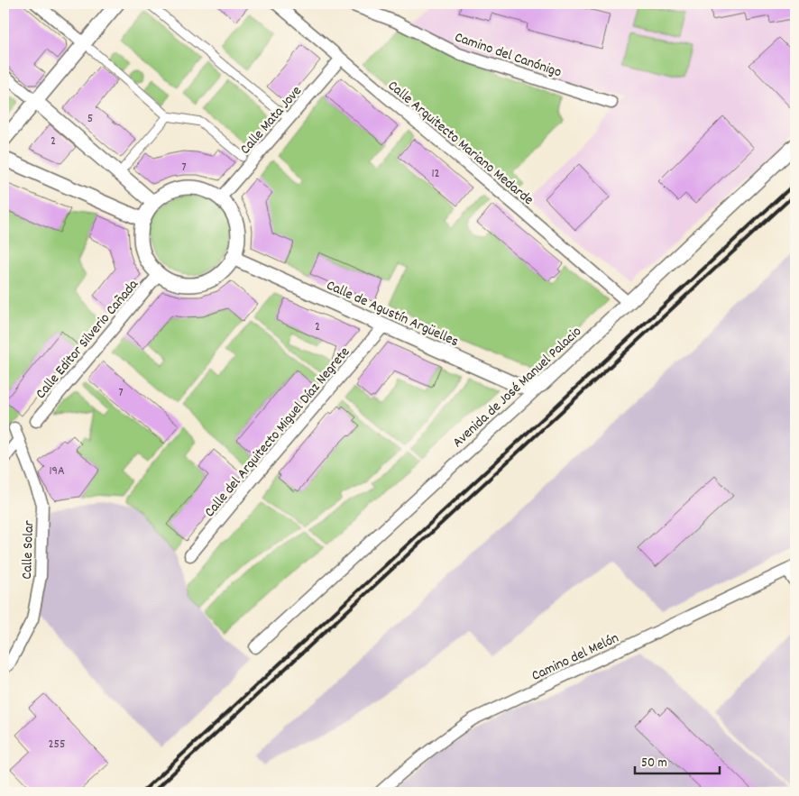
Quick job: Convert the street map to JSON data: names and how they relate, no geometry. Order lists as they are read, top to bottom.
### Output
{
  "streets": {
    "street": [
      "Camino del Canónigo",
      "Calle Mata Jove",
      "Calle Arquitecto Mariano Medarde",
      "Calle de Agustín Argüelles",
      "Calle Editor Silverio Cañada",
      "Avenida de José Manuel Palacio",
      "Calle del Arquitecto Miguel Díaz Negrete",
      "Calle Solar",
      "Camino del Melón"
    ]
  },
  "crossings": [
    ["Calle Mata Jove", "Calle Arquitecto Mariano Medarde"],
    ["Calle Mata Jove", "Calle de Agustín Argüelles"],
    ["Calle Mata Jove", "Calle Editor Silverio Cañada"],
    ["Calle Arquitecto Mariano Medarde", "Avenida de José Manuel Palacio"],
    ["Calle de Agustín Argüelles", "Calle Editor Silverio Cañada"],
    ["Calle de Agustín Argüelles", "Avenida de José Manuel Palacio"],
    ["Calle de Agustín Argüelles", "Calle del Arquitecto Miguel Díaz Negrete"]
  ],
  "house_numbers": [
    "5",
    "2",
    "7",
    "12",
    "2",
    "7",
    "19A",
    "255"
  ],
  "scale_bar": "50 m"
}
